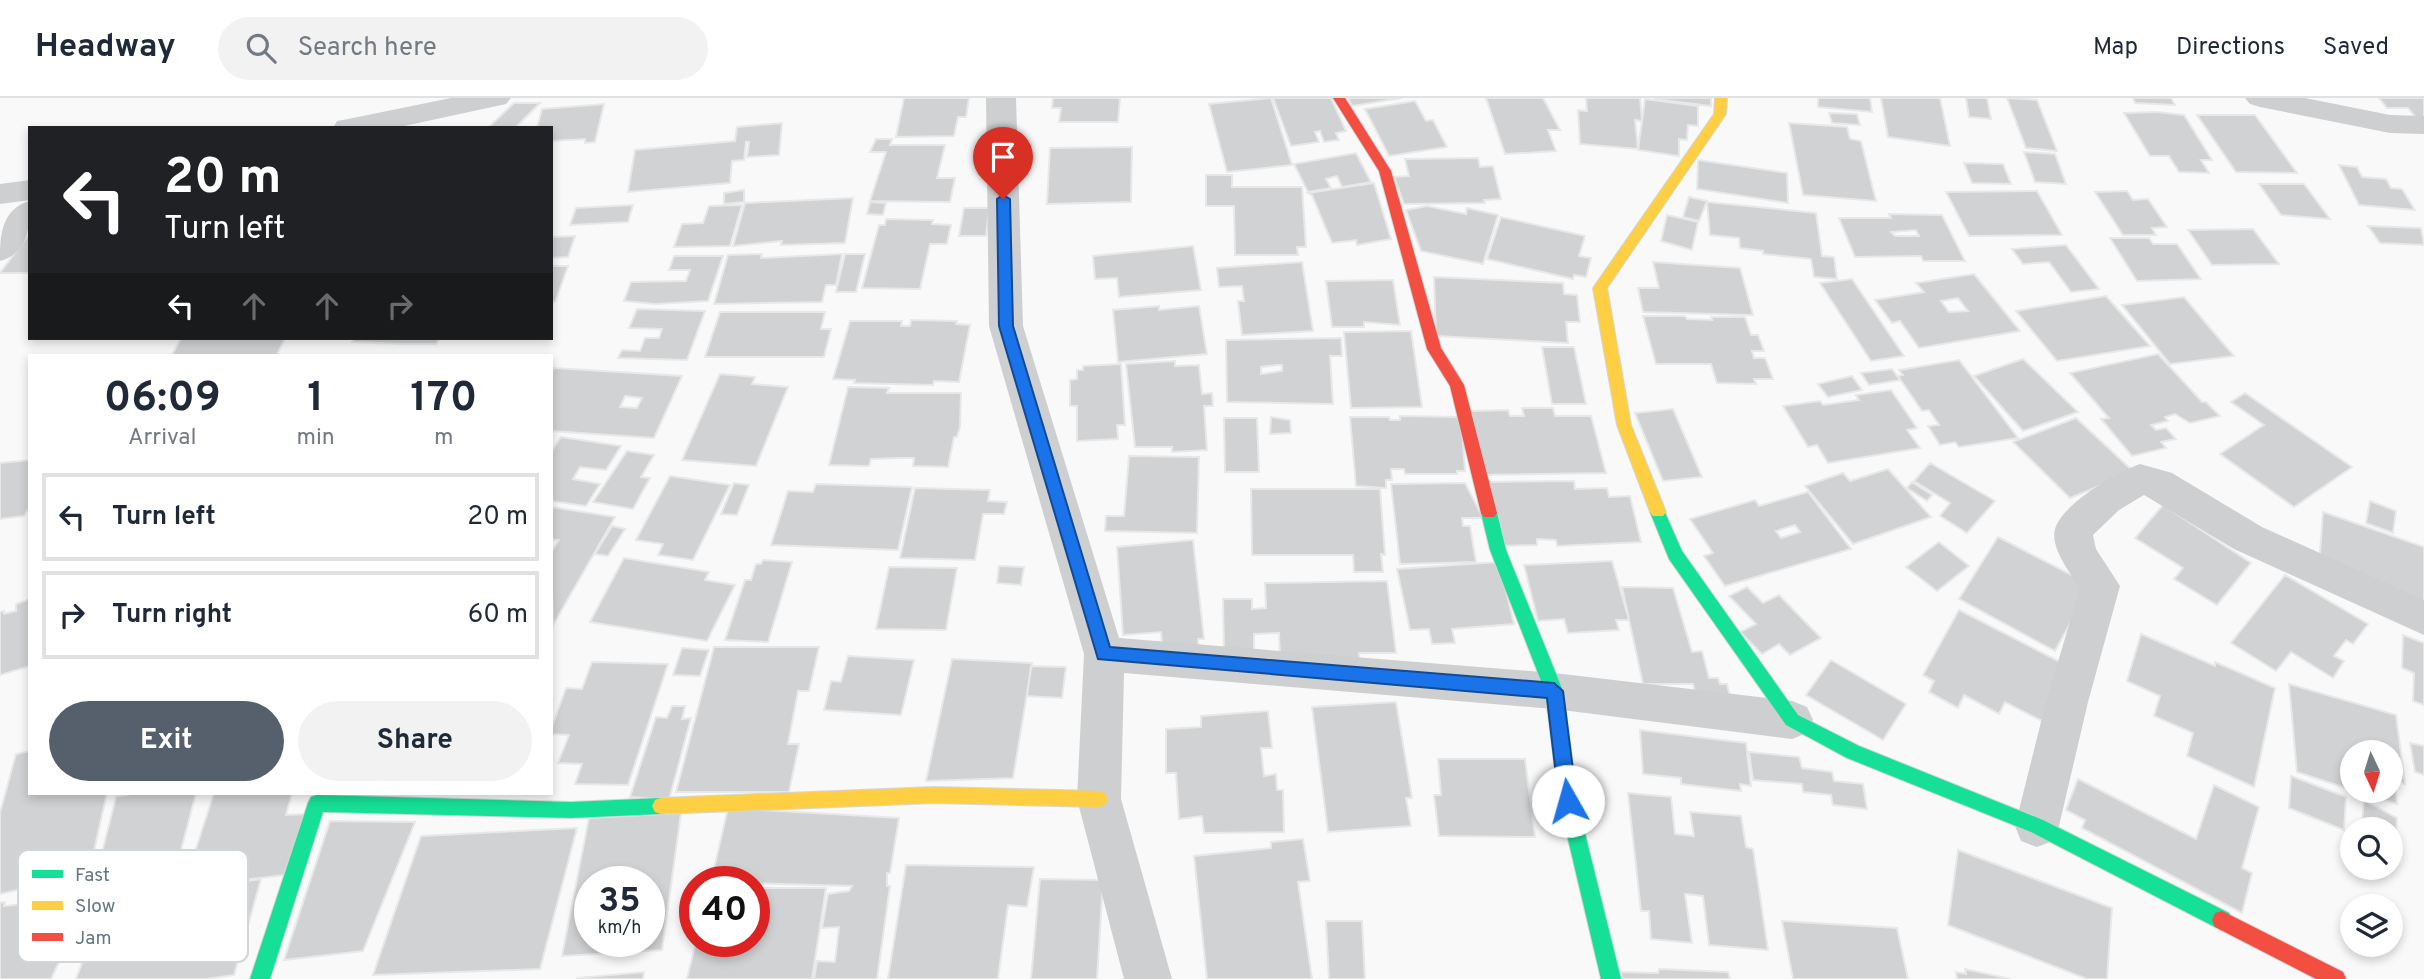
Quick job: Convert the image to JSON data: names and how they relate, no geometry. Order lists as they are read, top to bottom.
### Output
{
  "legend": ["Fast", "Slow", "Jam"],
  "north": "bottom",
  "page": {
    "header": "Headway",
    "search": "Search here",
    "nav": ["Map", "Directions", "Saved"],
    "turn": ["20 m", "Turn left"],
    "eta": [
      "06:09",
      "Arrival",
      "1",
      "min",
      "170",
      "m"
    ],
    "list": [
      {
        "name": "Turn left",
        "value": "20 m"
      },
      {
        "name": "Turn right",
        "value": "60 m"
      }
    ],
    "buttons": ["Exit", "Share"],
    "speed": "35 km/h",
    "limit": "40"
  }
}
